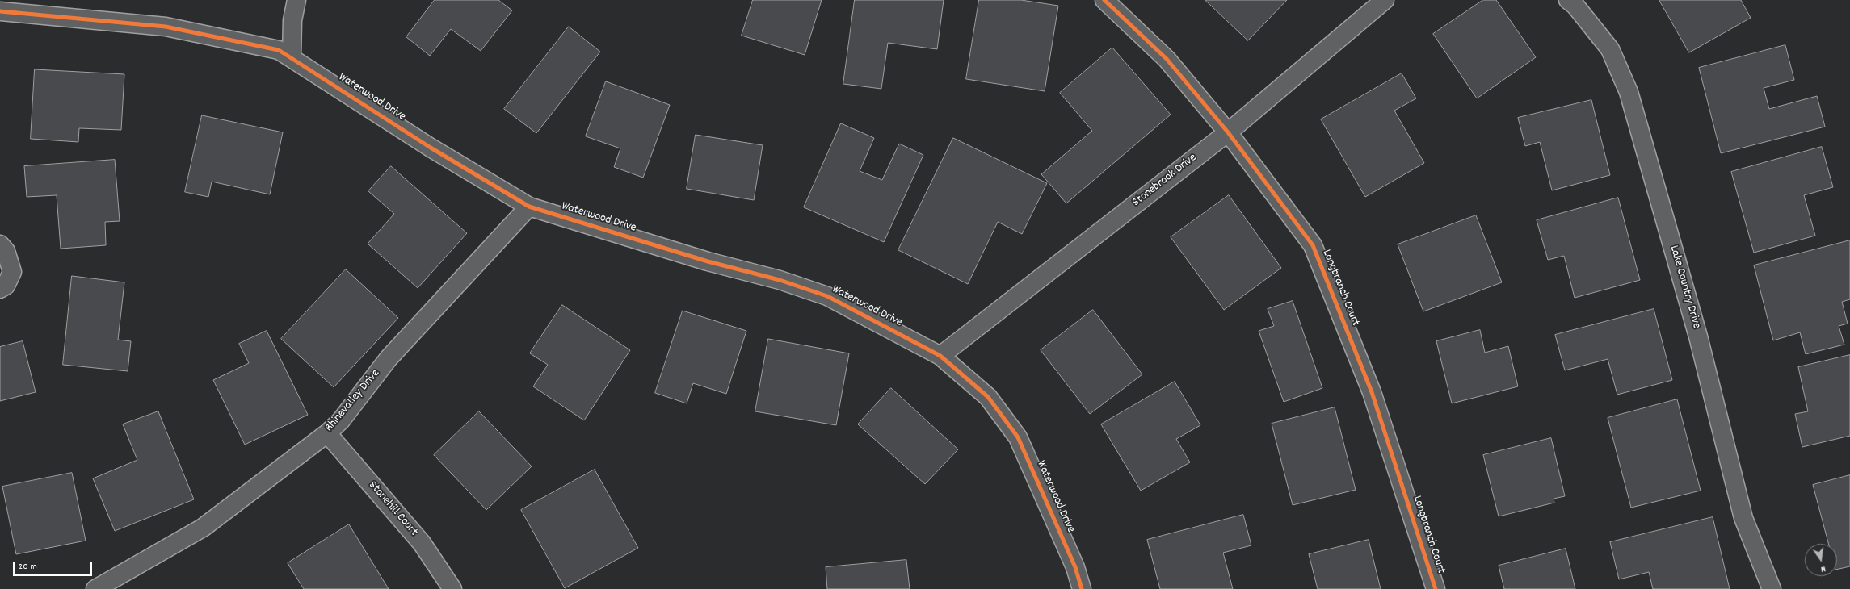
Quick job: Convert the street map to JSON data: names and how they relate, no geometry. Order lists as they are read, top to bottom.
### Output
{
  "streets": {
    "street": [
      "Waterwood Drive",
      "Stonebrook Drive",
      "Lake Country Drive",
      "Longbranch Court",
      "Rhinevalley Drive",
      "Stonehill Court"
    ]
  },
  "crossings": [
    ["Waterwood Drive", "Stonebrook Drive"],
    ["Waterwood Drive", "Rhinevalley Drive"],
    ["Stonebrook Drive", "Longbranch Court"],
    ["Rhinevalley Drive", "Stonehill Court"]
  ],
  "scale_bar": "20 m",
  "north": "bottom"
}
